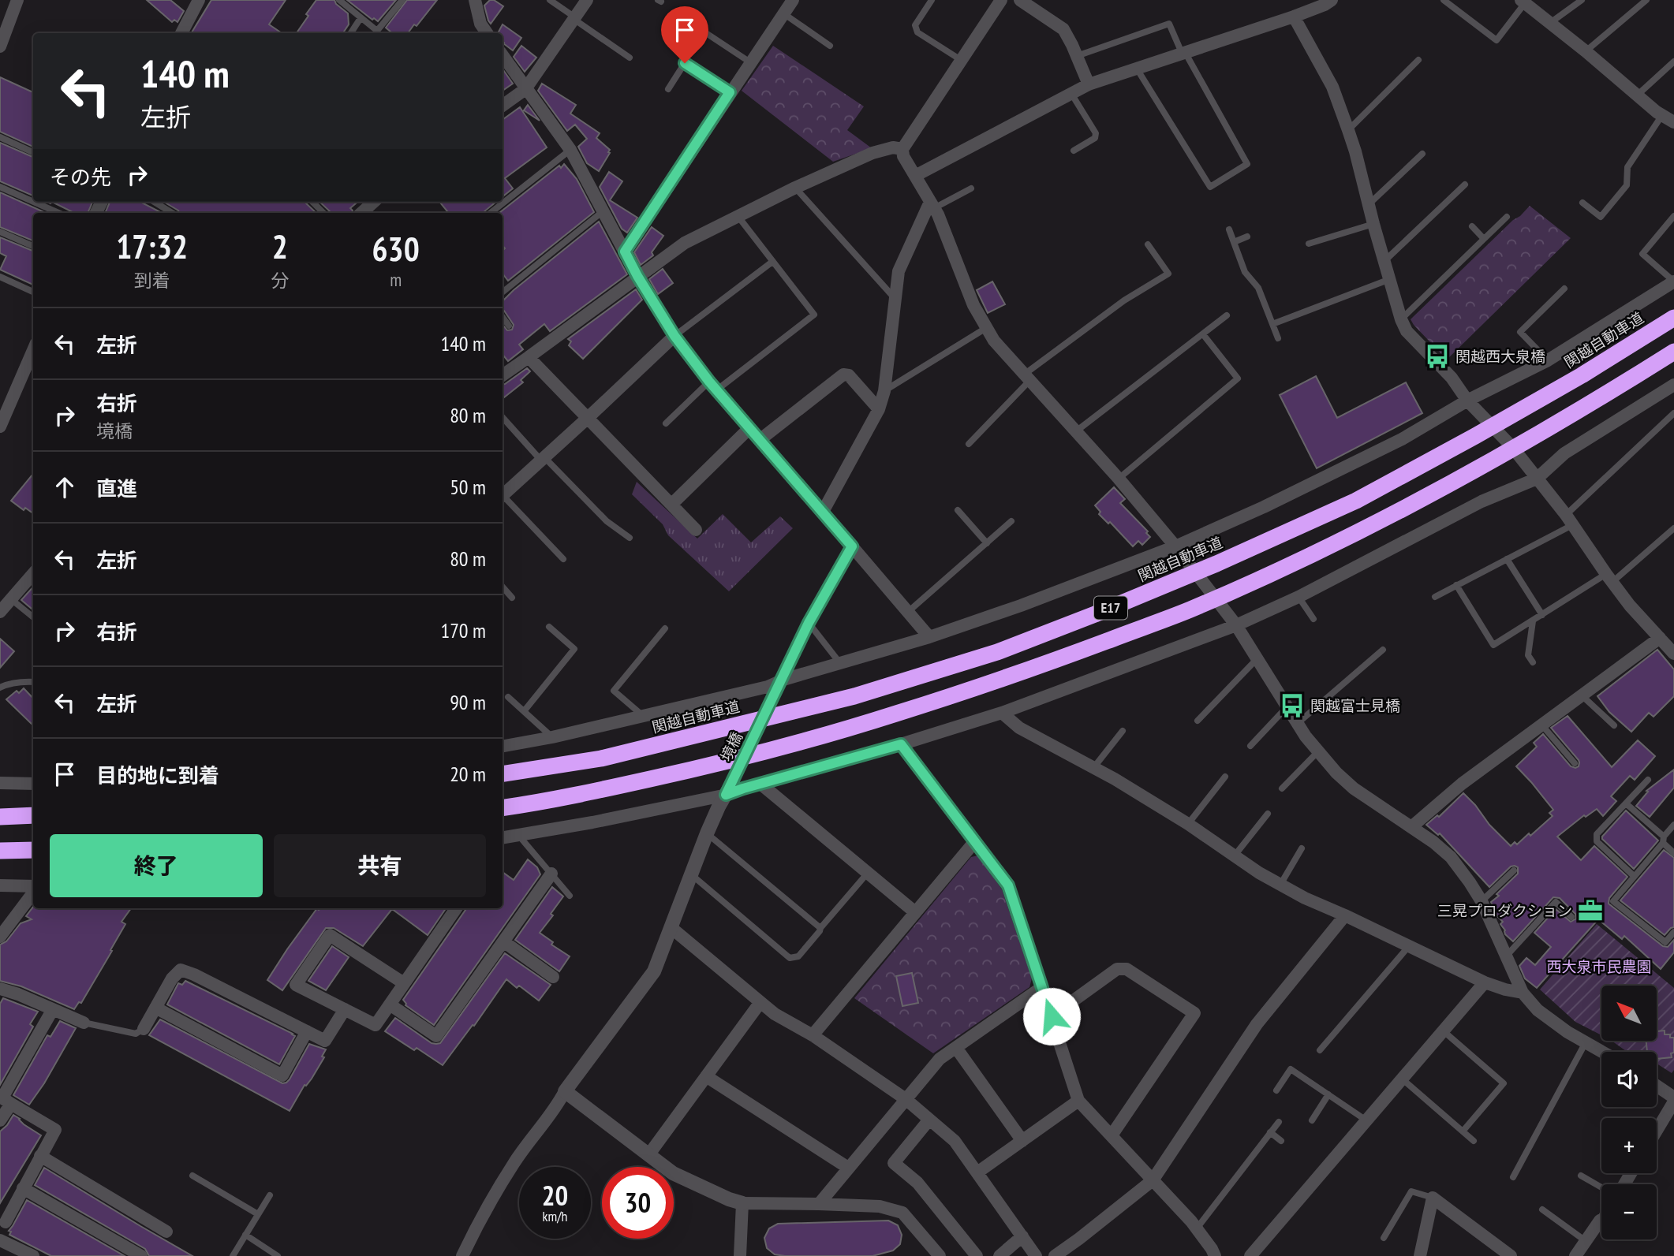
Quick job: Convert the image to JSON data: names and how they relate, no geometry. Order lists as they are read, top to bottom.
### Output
{
  "streets": {
    "highway": ["関越自動車道", "E17"],
    "street": ["境橋"]
  },
  "parks": ["西大泉市民農園"],
  "places": {
    "bus stop": ["関越西大泉橋", "関越富士見橋"],
    "office": ["三晃プロダクション"]
  },
  "north": "top left",
  "page": {
    "turn": ["140 m", "左折"],
    "then": "その先",
    "eta": [
      "17:32",
      "到着",
      "2",
      "分",
      "630",
      "m"
    ],
    "list": [
      {
        "name": "左折",
        "value": "140 m"
      },
      {
        "name": "右折",
        "note": "境橋",
        "value": "80 m"
      },
      {
        "name": "直進",
        "value": "50 m"
      },
      {
        "name": "左折",
        "value": "80 m"
      },
      {
        "name": "右折",
        "value": "170 m"
      },
      {
        "name": "左折",
        "value": "90 m"
      },
      {
        "name": "目的地に到着",
        "value": "20 m"
      }
    ],
    "buttons": ["終了", "共有"],
    "map_buttons": ["+", "−"],
    "speed": "20 km/h",
    "limit": "30"
  }
}
